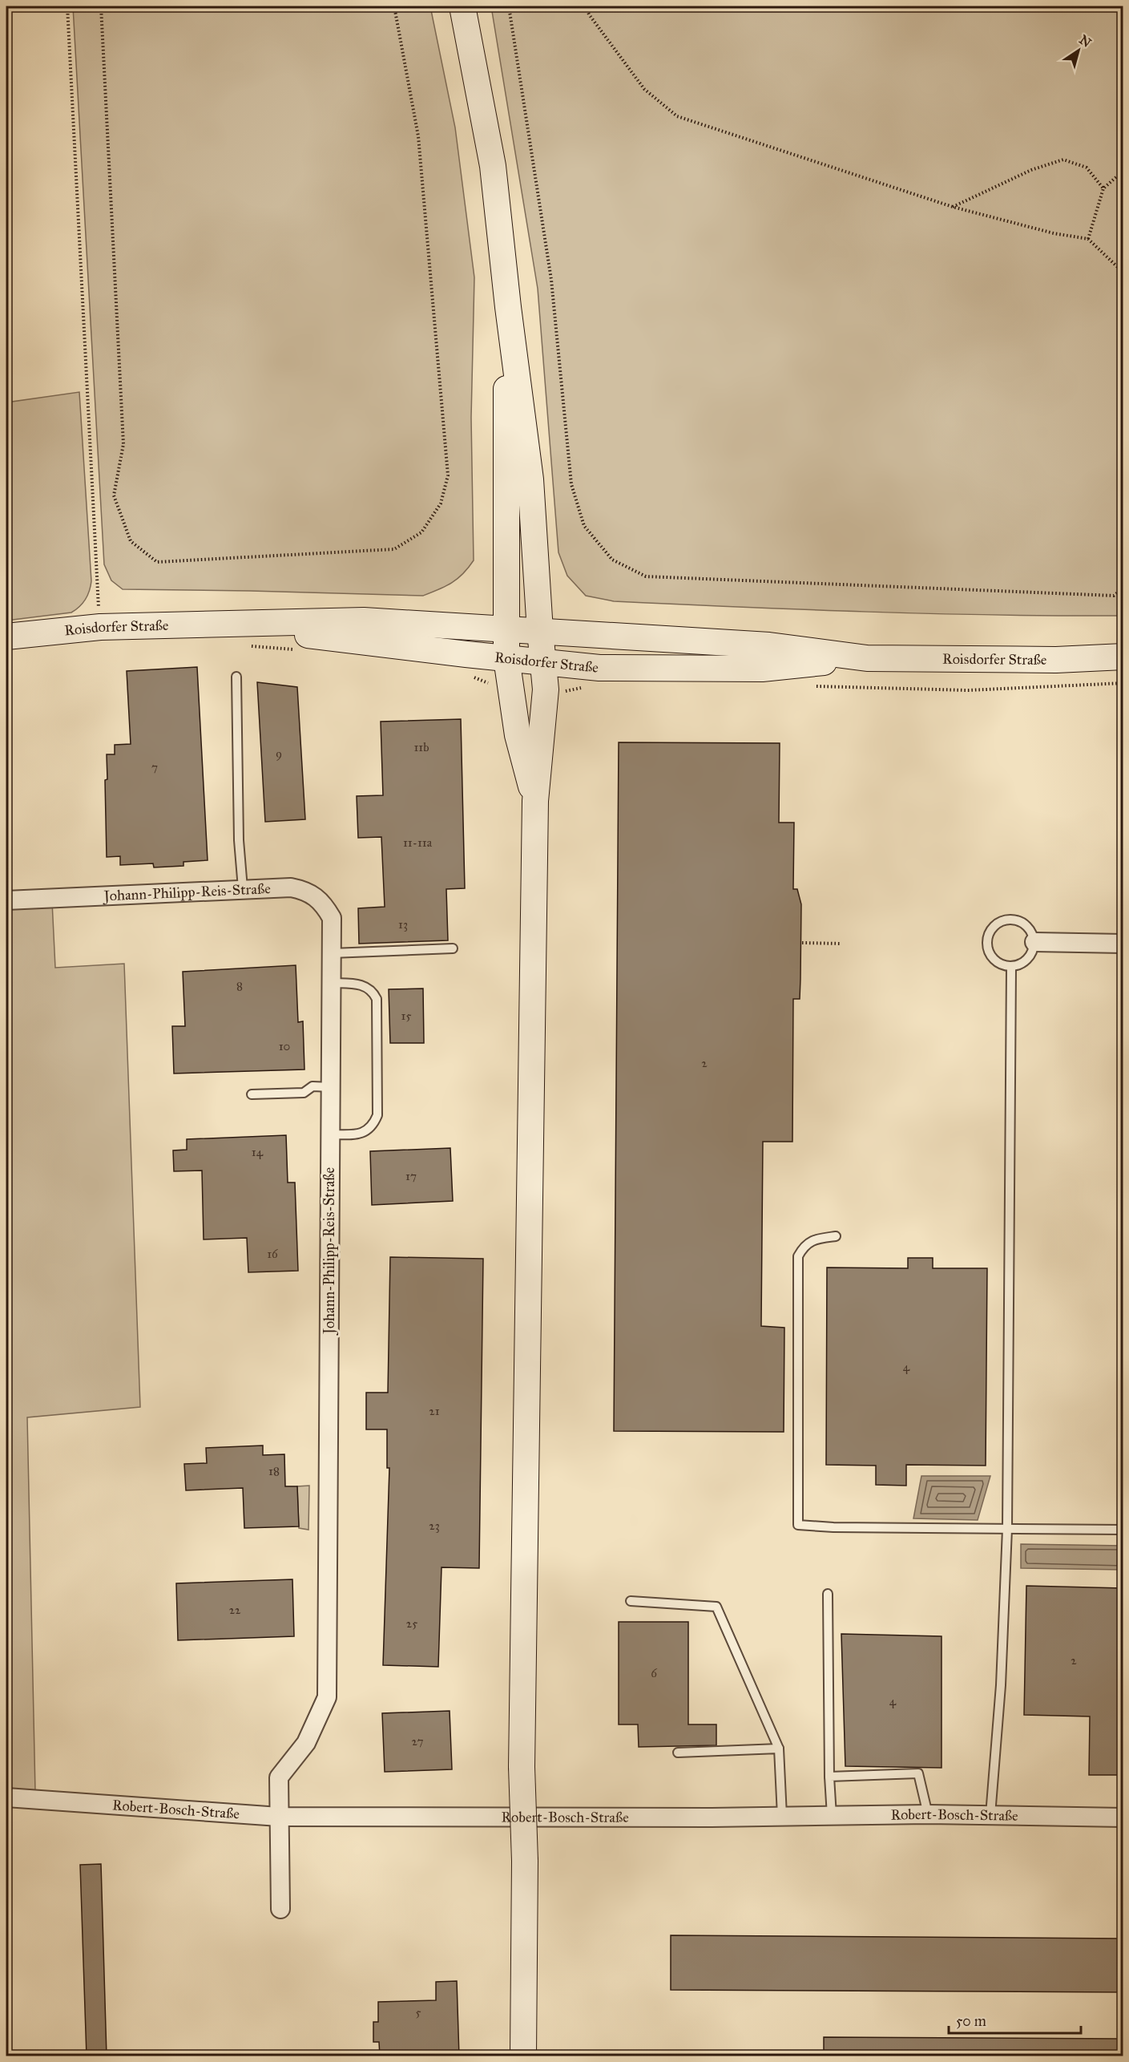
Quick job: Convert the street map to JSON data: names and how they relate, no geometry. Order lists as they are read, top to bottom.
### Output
{
  "streets": {
    "main road": ["Roisdorfer Straße"],
    "street": ["Johann-Philipp-Reis-Straße", "Robert-Bosch-Straße"]
  },
  "crossings": [
    ["Johann-Philipp-Reis-Straße", "Robert-Bosch-Straße"]
  ],
  "house_numbers": [
    "11b",
    "9",
    "7",
    "11-11a",
    "13",
    "8",
    "15",
    "10",
    "2",
    "14",
    "17",
    "16",
    "4",
    "21",
    "18",
    "23",
    "22",
    "25",
    "2",
    "6",
    "4",
    "27",
    "5"
  ],
  "scale_bar": "50 m",
  "north": "top right"
}
